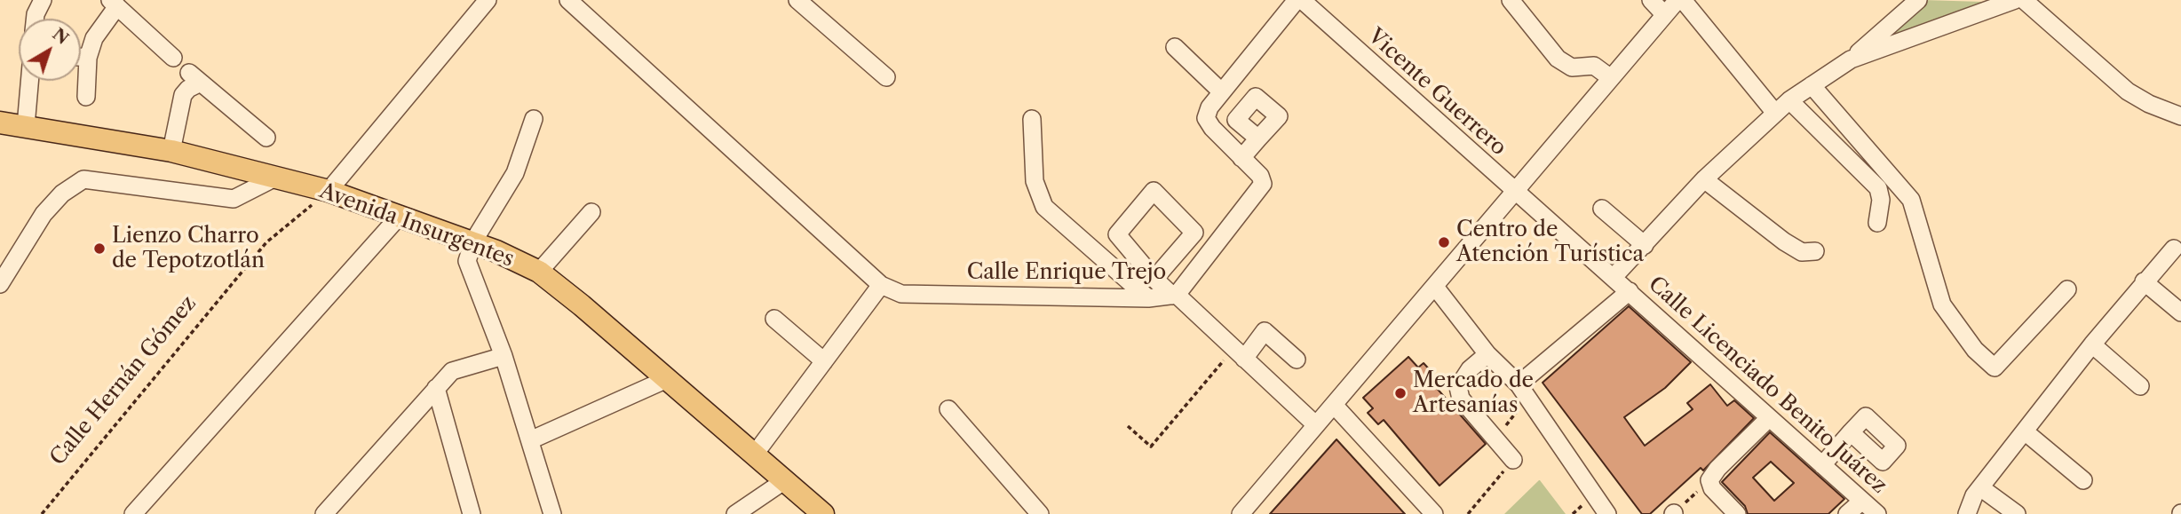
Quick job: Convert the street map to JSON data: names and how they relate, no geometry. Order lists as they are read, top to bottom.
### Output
{
  "streets": {
    "main road": ["Avenida Insurgentes"],
    "street": ["Vicente Guerrero", "Calle Enrique Trejo", "Calle Licenciado Benito Juárez"],
    "path": ["Calle Hernán Gómez"]
  },
  "crossings": [
    ["Vicente Guerrero", "Calle Licenciado Benito Juárez"],
    ["Avenida Insurgentes", "Calle Hernán Gómez"]
  ],
  "places": ["Centro de Atención Turística", "Lienzo Charro de Tepotzotlán", "Mercado de Artesanías"],
  "north": "top right"
}
